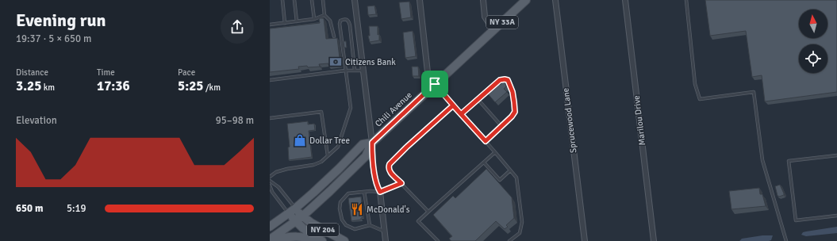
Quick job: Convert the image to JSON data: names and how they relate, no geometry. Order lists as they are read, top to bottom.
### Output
{
  "streets": {
    "main road": ["NY 33A", "Chili Avenue", "NY 204"],
    "street": ["Sprucewood Lane", "Marilou Drive"]
  },
  "crossings": [
    ["Chili Avenue", "NY 204"]
  ],
  "places": {
    "bank": ["Citizens Bank"],
    "shop": ["Dollar Tree"],
    "restaurant": ["McDonald's"]
  },
  "north": "top",
  "page": {
    "heading": ["Evening run", "19:37 · 5 × 650 m"],
    "stats": [
      ["Distance", "3.25 km"],
      ["Time", "17:36"],
      ["Pace", "5:25 /km"]
    ],
    "chart": ["Elevation", "95–98 m"],
    "list": [
      {
        "name": "650 m",
        "note": "5:19"
      }
    ]
  }
}
